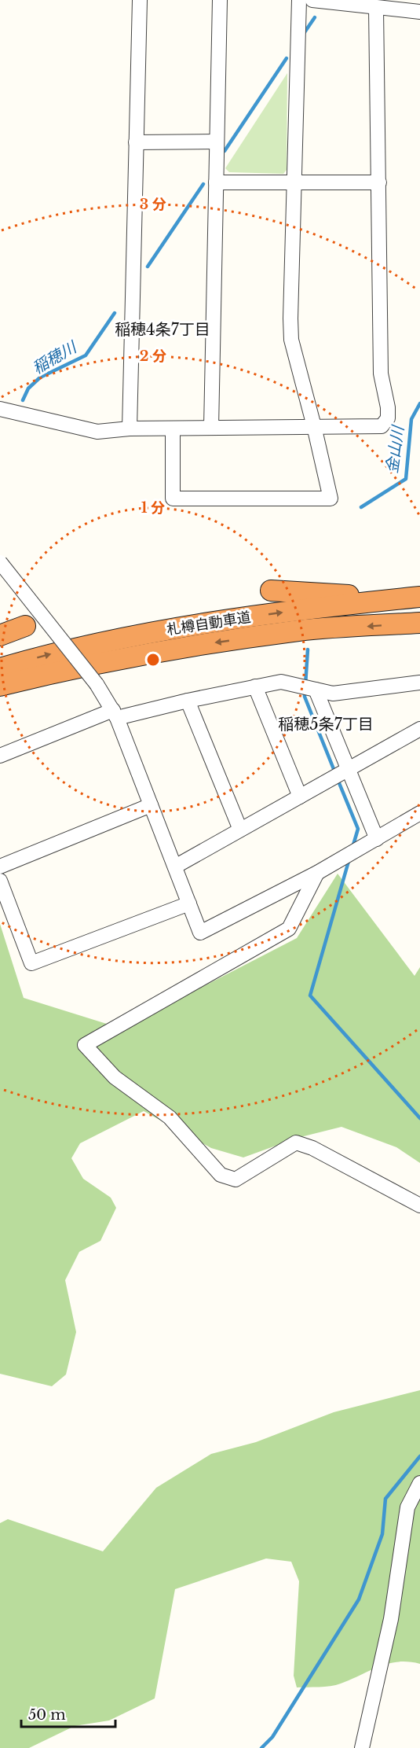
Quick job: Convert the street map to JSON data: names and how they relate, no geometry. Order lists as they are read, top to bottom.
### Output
{
  "streets": {
    "highway": ["札樽自動車道"]
  },
  "districts": ["稲穂4条7丁目", "稲穂5条7丁目"],
  "water": ["稲穂川", "金山川"],
  "scale_bar": "50 m",
  "rings": ["3 分", "2 分", "1 分"]
}
